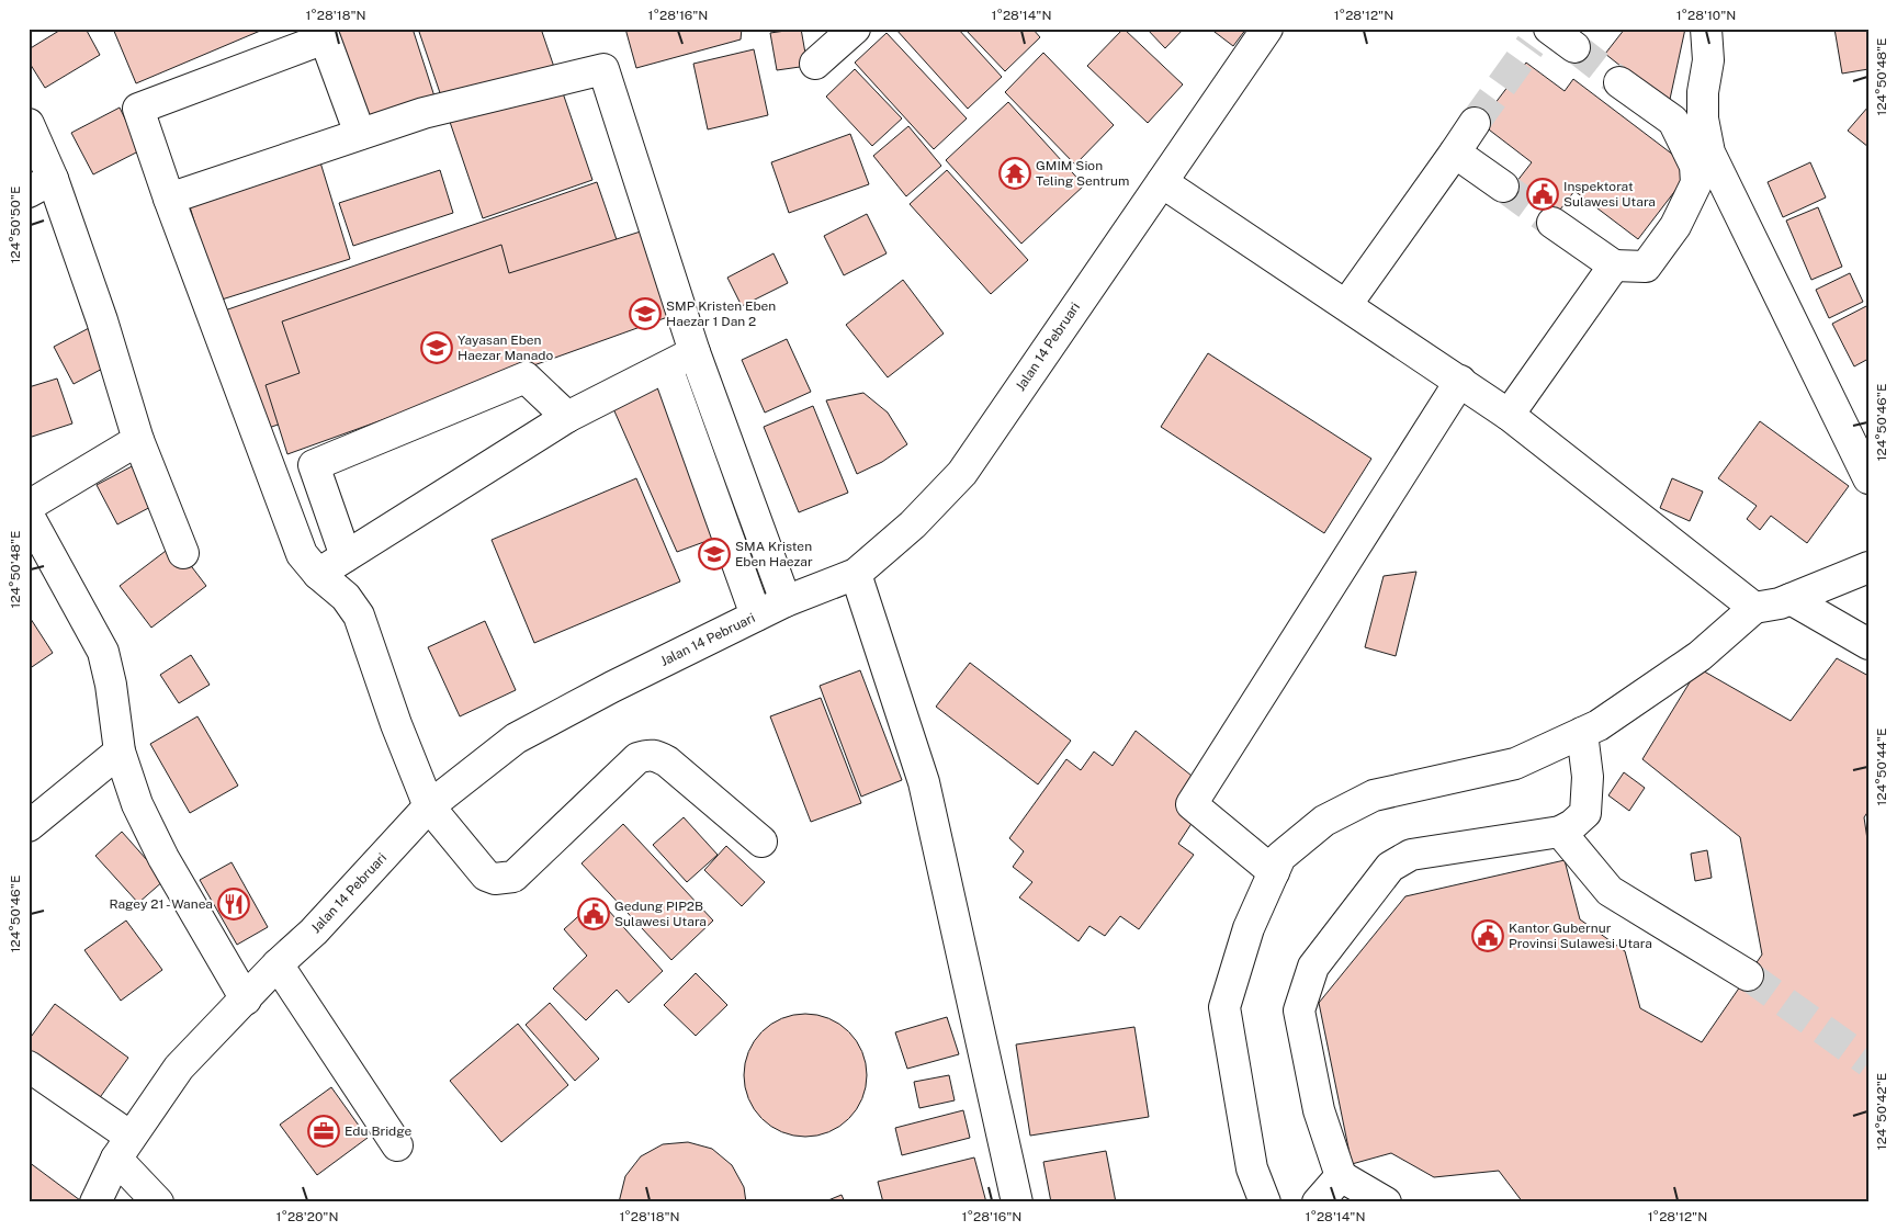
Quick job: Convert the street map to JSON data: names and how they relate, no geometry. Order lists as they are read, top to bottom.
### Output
{
  "streets": {
    "street": ["Jalan 14 Pebruari"]
  },
  "places": {
    "temple": ["GMIM Sion Teling Sentrum"],
    "public building": ["Inspektorat Sulawesi Utara", "Gedung PIP2B Sulawesi Utara", "Kantor Gubernur Provinsi Sulawesi Utara"],
    "school or university": ["SMP Kristen Eben Haezar 1 Dan 2", "Yayasan Eben Haezar Manado", "SMA Kristen Eben Haezar"],
    "restaurant": ["Ragey 21 - Wanea"],
    "office": ["Edu Bridge"]
  },
  "coordinates": [
    "1°28'18\"N",
    "1°28'16\"N",
    "1°28'14\"N",
    "1°28'12\"N",
    "1°28'10\"N",
    "124°50'48\"E",
    "124°50'50\"E",
    "124°50'46\"E",
    "124°50'44\"E",
    "124°50'42\"E",
    "1°28'20\"N"
  ]
}
